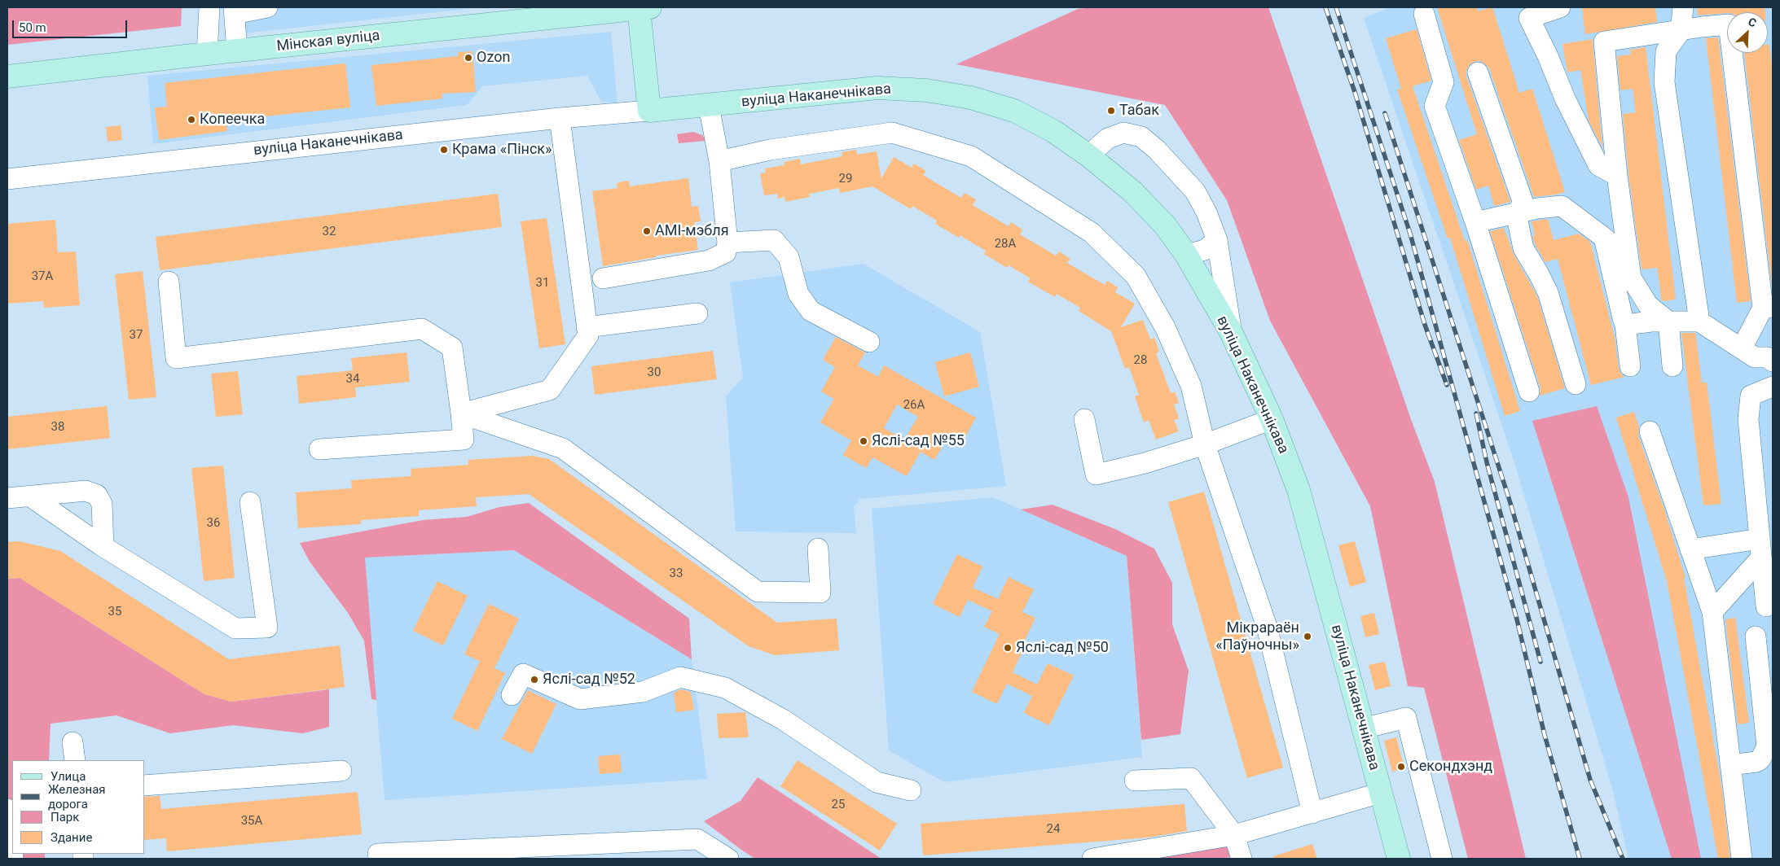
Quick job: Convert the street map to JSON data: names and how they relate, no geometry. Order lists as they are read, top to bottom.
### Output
{
  "streets": {
    "main road": ["Мінская вуліца", "вуліца Наканечнікава"]
  },
  "places": [
    "Ozon",
    "Табак",
    "Копеечка",
    "Крама «Пінск»",
    "AMI-мэбля",
    "Яслі-сад №55",
    "Мікрараён «Паўночны»",
    "Яслі-сад №50",
    "Яслі-сад №52",
    "Секондхэнд"
  ],
  "house_numbers": [
    "29",
    "32",
    "28А",
    "37А",
    "31",
    "37",
    "28",
    "30",
    "34",
    "26А",
    "38",
    "36",
    "33",
    "35",
    "25",
    "35А",
    "24"
  ],
  "legend": [
    "Улица",
    "Железная дорога",
    "Парк",
    "Здание"
  ],
  "scale_bar": "50 m",
  "north": "top right"
}
